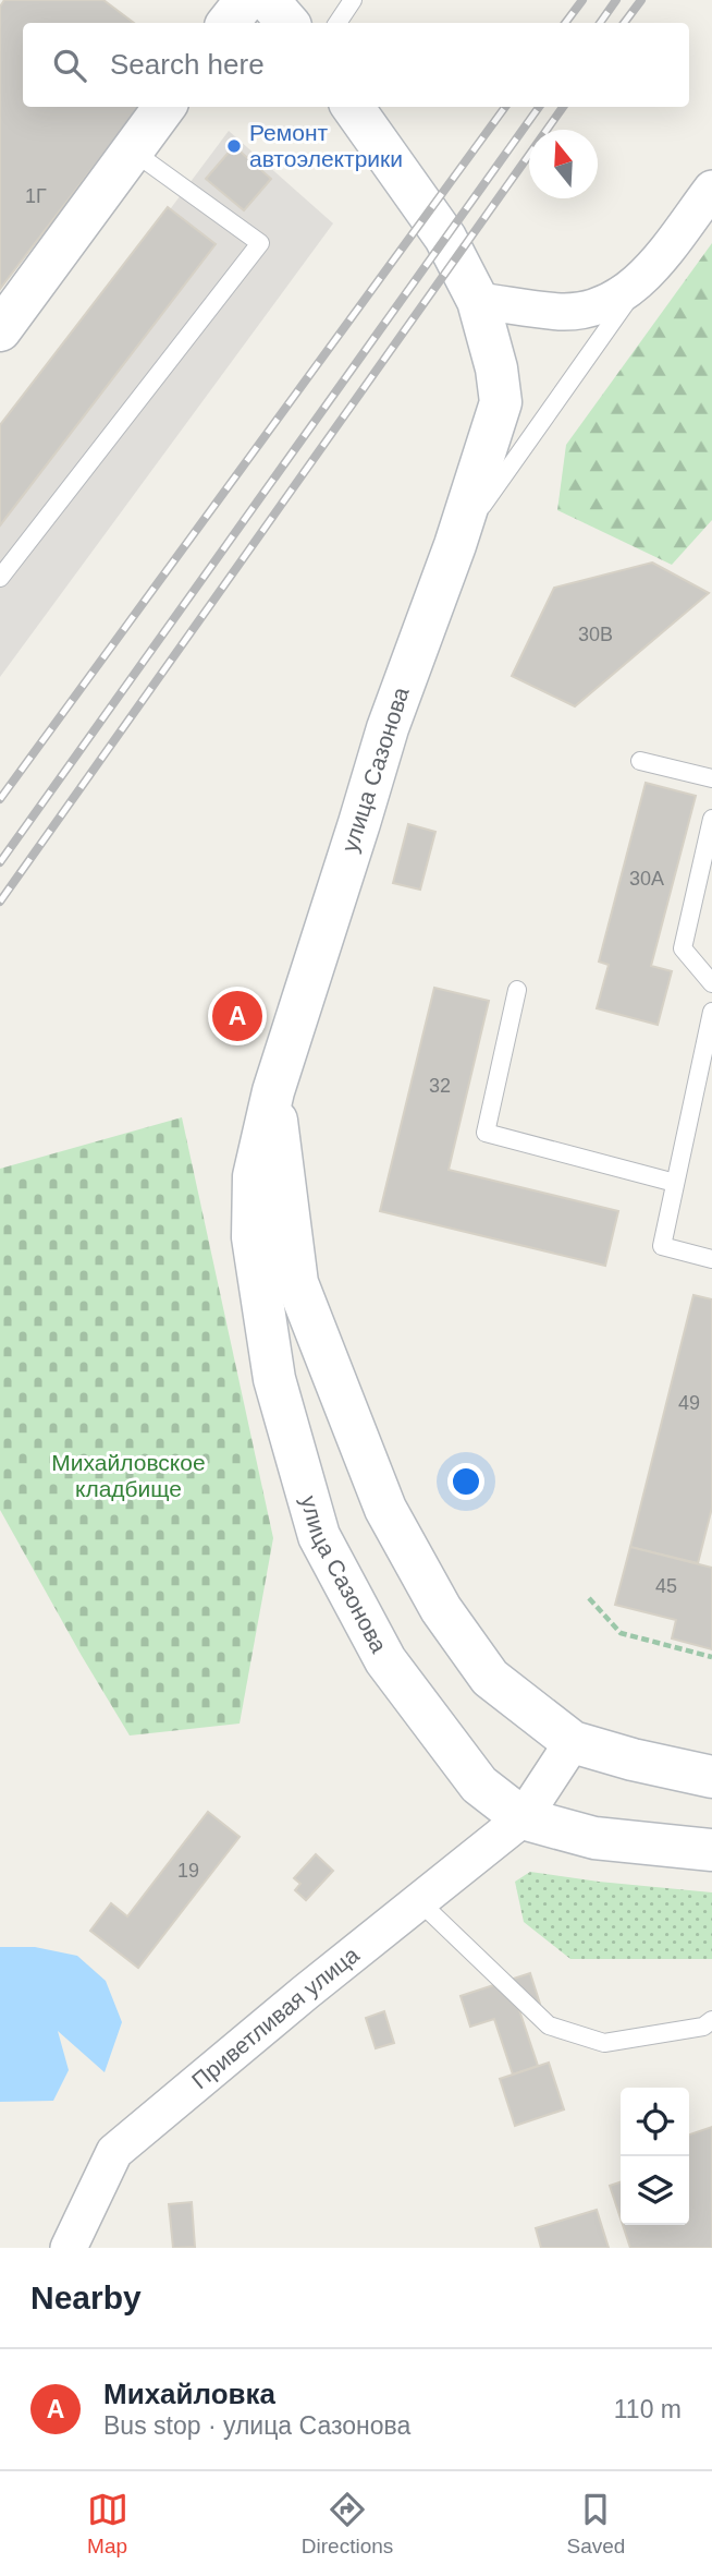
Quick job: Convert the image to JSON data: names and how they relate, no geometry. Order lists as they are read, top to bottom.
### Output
{
  "streets": {
    "main road": ["улица Сазонова"],
    "street": ["Приветливая улица"]
  },
  "crossings": [
    ["улица Сазонова", "Приветливая улица"]
  ],
  "parks": ["Михайловское кладбище"],
  "places": ["Ремонт автоэлектрики"],
  "house_numbers": [
    "1Г",
    "30В",
    "30А",
    "32",
    "49",
    "45",
    "19"
  ],
  "north": "top",
  "page": {
    "search": "Search here",
    "pins": "A",
    "heading": "Nearby",
    "list": [
      {
        "mark": "A",
        "name": "Михайловка",
        "note": "Bus stop · улица Сазонова",
        "value": "110 m"
      }
    ],
    "nav": ["Map", "Directions", "Saved"]
  }
}
